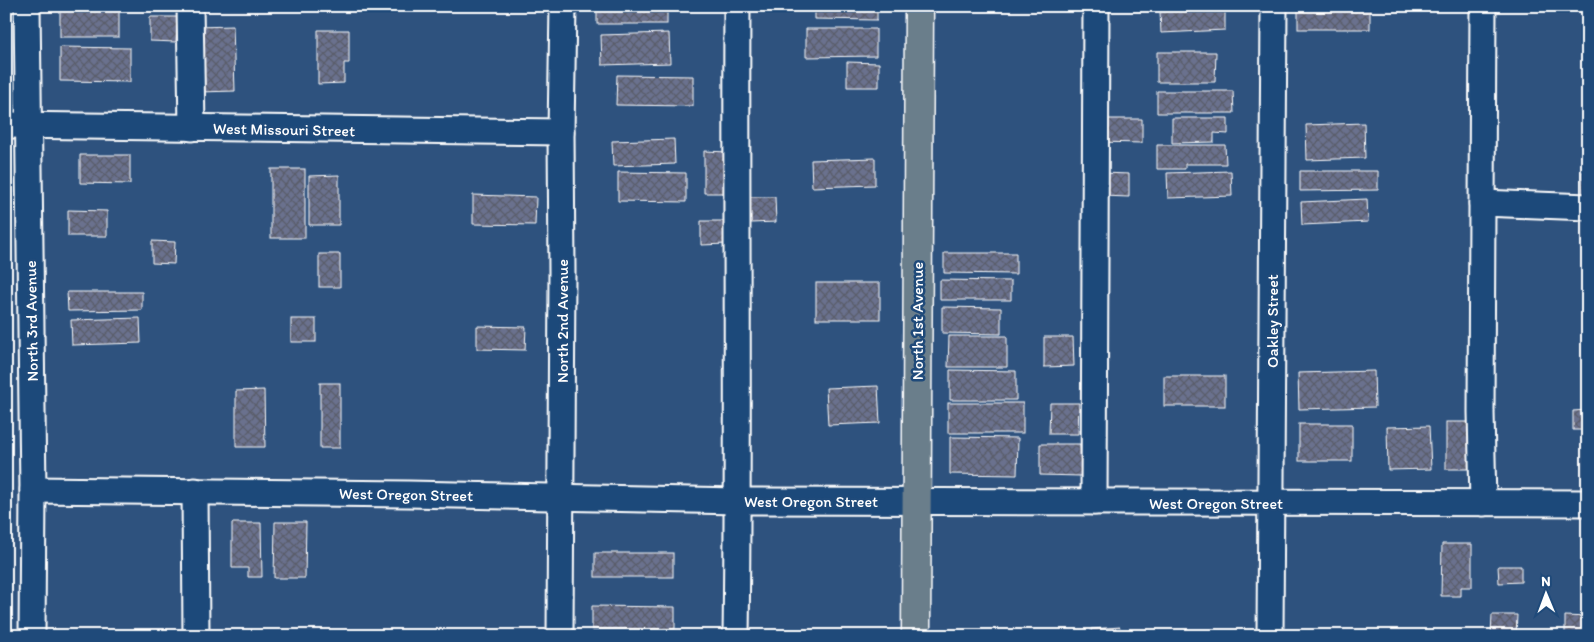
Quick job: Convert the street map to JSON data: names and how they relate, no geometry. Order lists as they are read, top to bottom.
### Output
{
  "streets": {
    "main road": ["North 1st Avenue"],
    "street": [
      "West Missouri Street",
      "North 3rd Avenue",
      "North 2nd Avenue",
      "Oakley Street",
      "West Oregon Street"
    ]
  },
  "crossings": [
    ["West Missouri Street", "North 3rd Avenue"],
    ["West Missouri Street", "North 2nd Avenue"],
    ["North 3rd Avenue", "West Oregon Street"],
    ["North 2nd Avenue", "West Oregon Street"],
    ["North 1st Avenue", "West Oregon Street"],
    ["Oakley Street", "West Oregon Street"]
  ],
  "north": "top"
}
